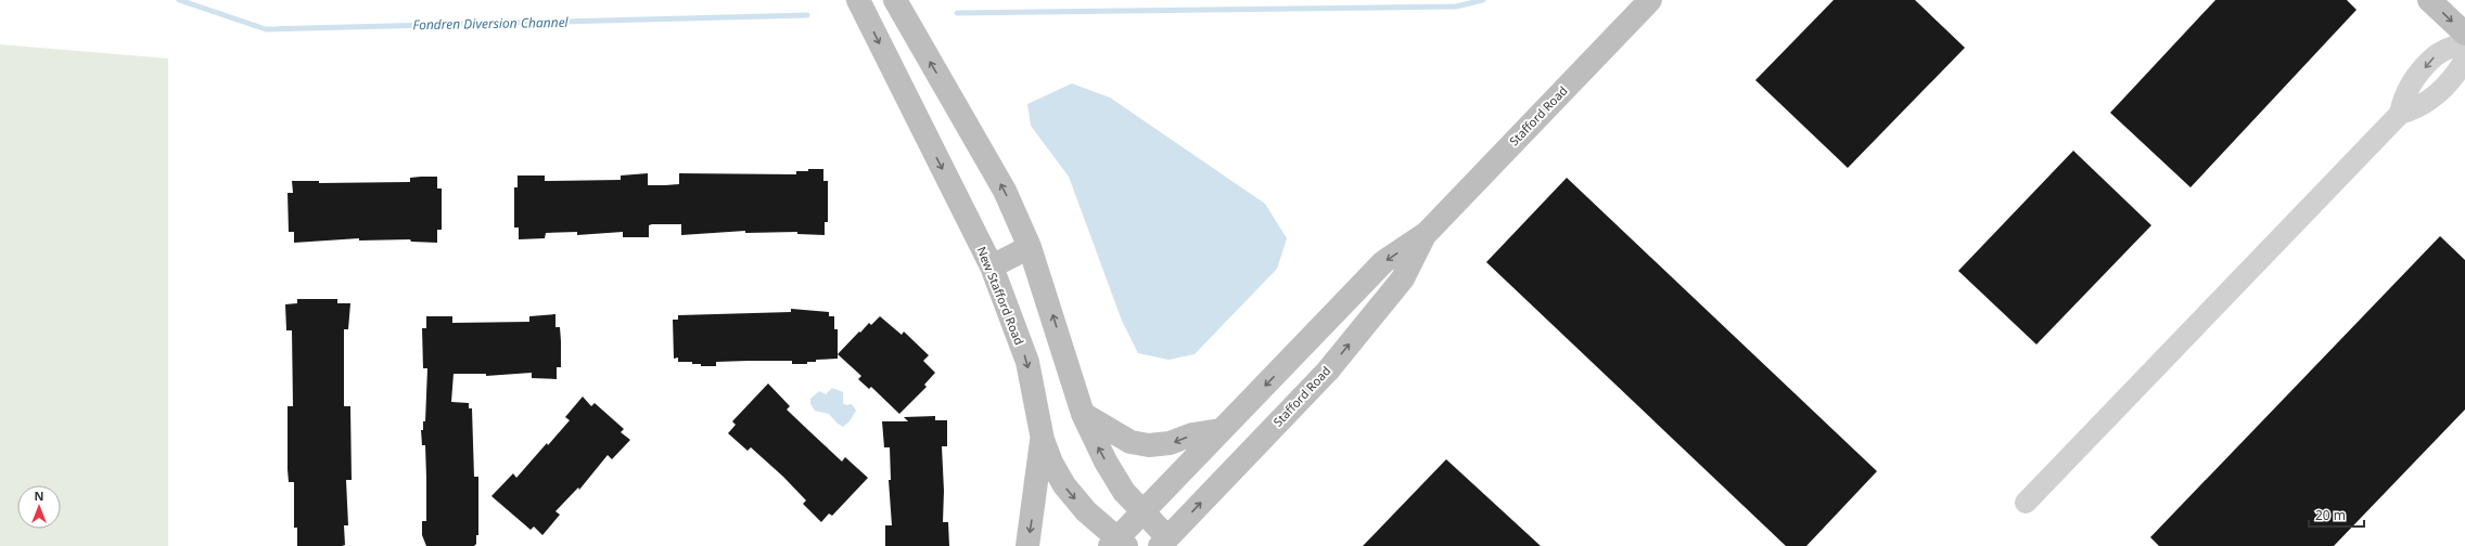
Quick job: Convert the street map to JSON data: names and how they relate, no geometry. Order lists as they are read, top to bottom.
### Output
{
  "streets": {
    "main road": ["Stafford Road", "New Stafford Road"]
  },
  "crossings": [
    ["Stafford Road", "New Stafford Road"]
  ],
  "water": ["Fondren Diversion Channel"],
  "scale_bar": "20 m",
  "north": "top"
}
